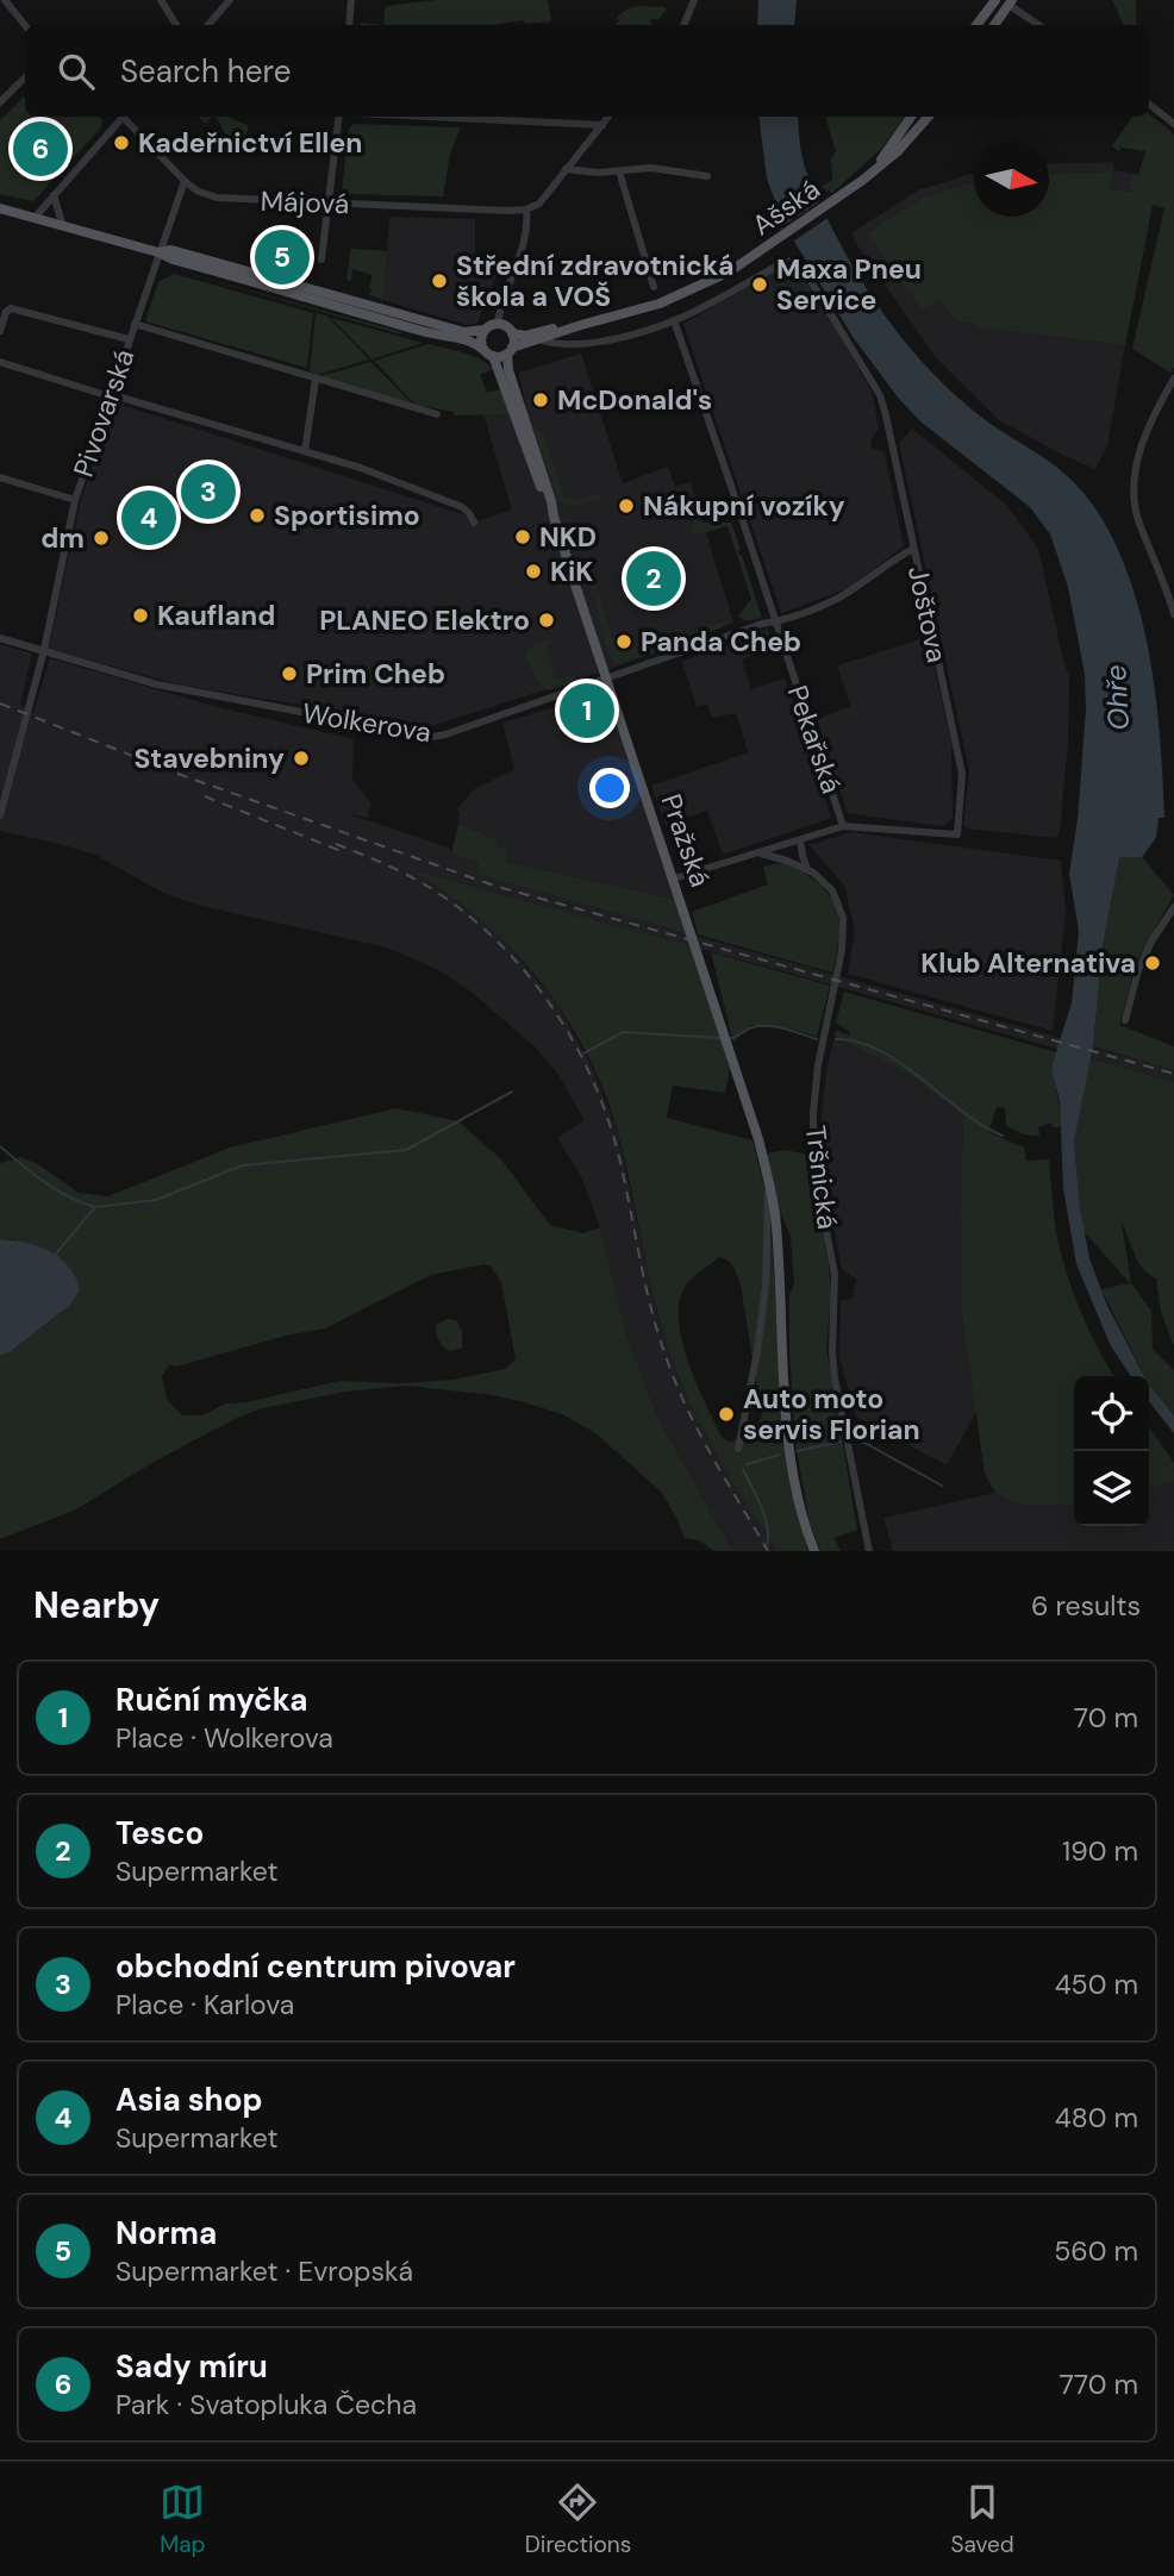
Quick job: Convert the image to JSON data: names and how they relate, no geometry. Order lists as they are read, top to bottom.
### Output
{
  "streets": {
    "main road": ["Ašská", "Pražská"],
    "street": [
      "Májová",
      "Pivovarská",
      "Joštova",
      "Wolkerova",
      "Pekařská",
      "Tršnická"
    ]
  },
  "crossings": [
    ["Májová", "Pivovarská"],
    ["Ašská", "Pražská"],
    ["Pivovarská", "Wolkerova"],
    ["Joštova", "Wolkerova"],
    ["Joštova", "Pekařská"],
    ["Wolkerova", "Pekařská"],
    ["Wolkerova", "Pražská"]
  ],
  "water": ["Ohře"],
  "places": [
    "Kadeřnictví Ellen",
    "Střední zdravotnická škola a VOŠ",
    "Maxa Pneu Service",
    "McDonald's",
    "Nákupní vozíky",
    "Sportisimo",
    "NKD",
    "dm",
    "KiK",
    "Kaufland",
    "PLANEO Elektro",
    "Panda Cheb",
    "Prim Cheb",
    "Stavebniny",
    "Klub Alternativa",
    "Auto moto servis Florian"
  ],
  "north": "right",
  "page": {
    "search": "Search here",
    "pins": [
      "6",
      "5",
      "3",
      "4",
      "2",
      "1"
    ],
    "heading": ["Nearby", "6 results"],
    "list": [
      {
        "mark": "1",
        "name": "Ruční myčka",
        "note": "Place · Wolkerova",
        "value": "70 m"
      },
      {
        "mark": "2",
        "name": "Tesco",
        "note": "Supermarket",
        "value": "190 m"
      },
      {
        "mark": "3",
        "name": "obchodní centrum pivovar",
        "note": "Place · Karlova",
        "value": "450 m"
      },
      {
        "mark": "4",
        "name": "Asia shop",
        "note": "Supermarket",
        "value": "480 m"
      },
      {
        "mark": "5",
        "name": "Norma",
        "note": "Supermarket · Evropská",
        "value": "560 m"
      },
      {
        "mark": "6",
        "name": "Sady míru",
        "note": "Park · Svatopluka Čecha",
        "value": "770 m"
      }
    ],
    "nav": ["Map", "Directions", "Saved"]
  }
}
